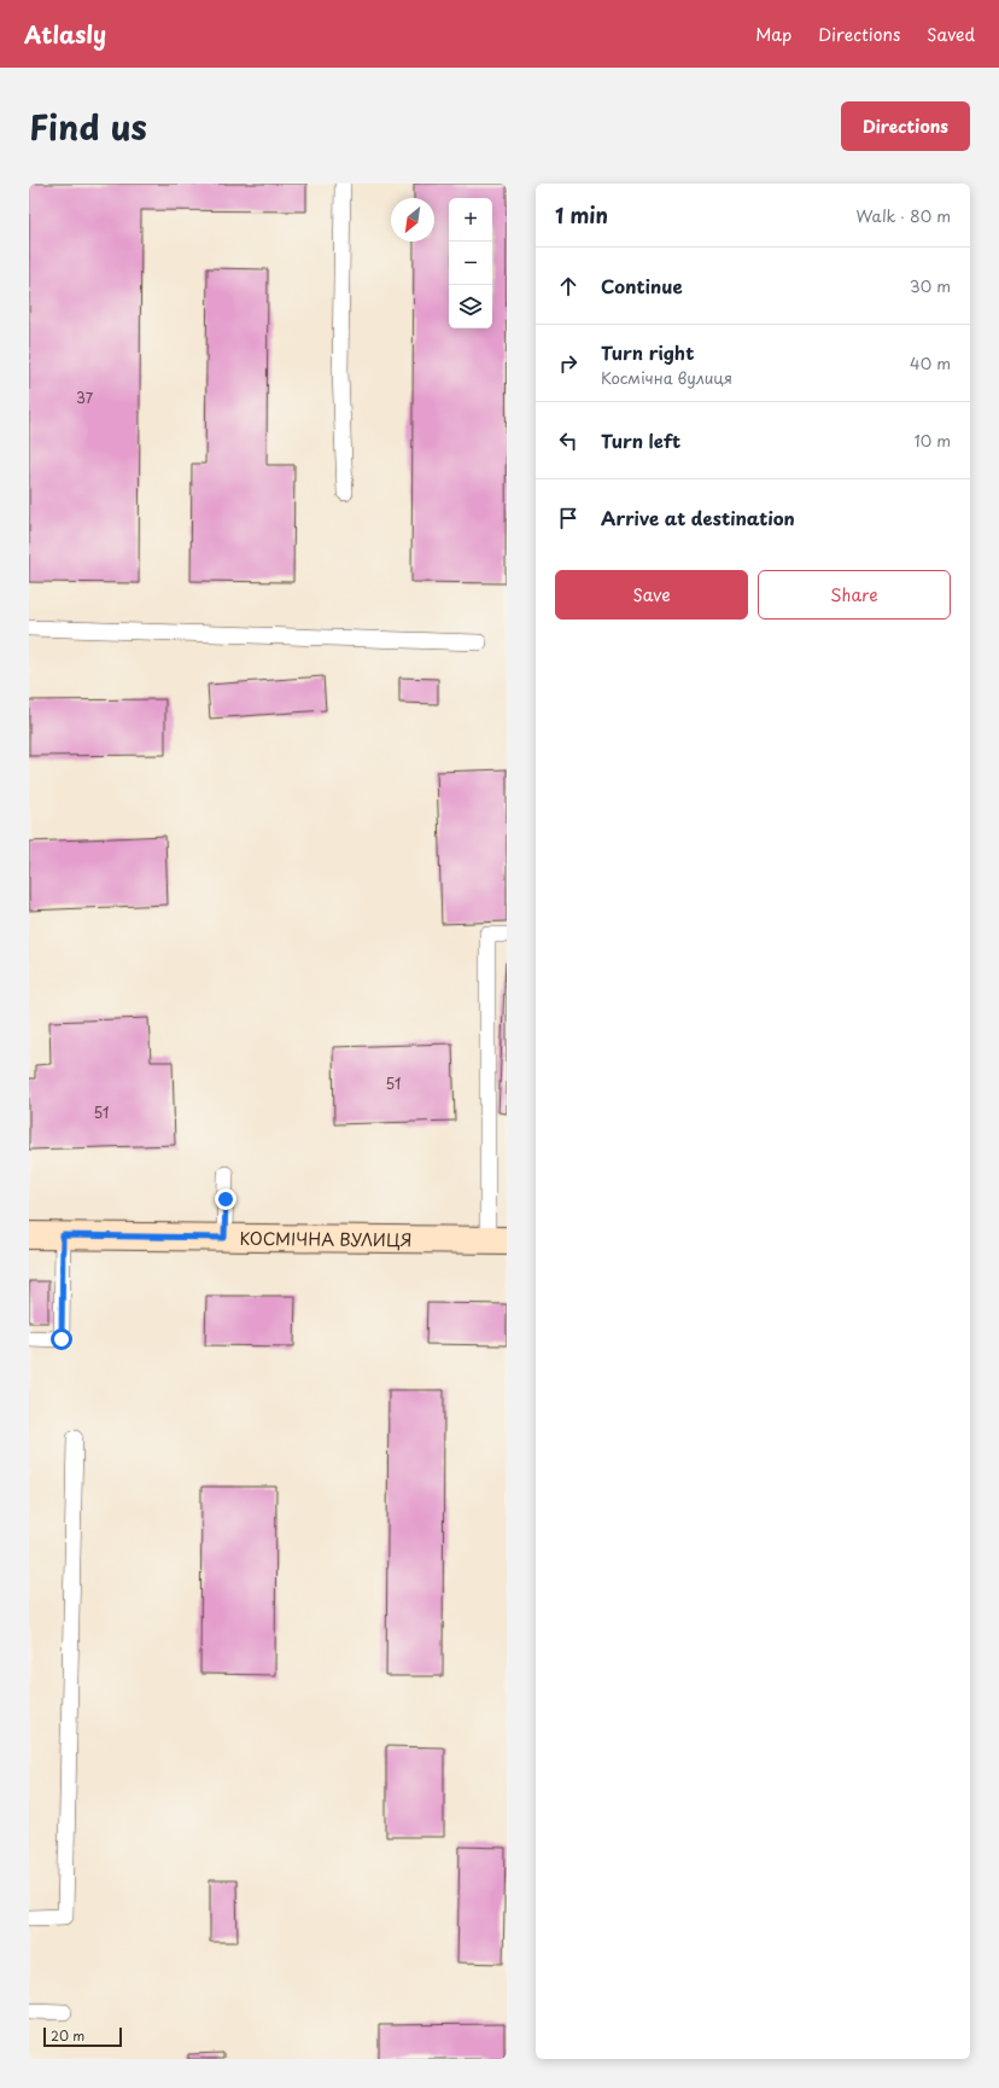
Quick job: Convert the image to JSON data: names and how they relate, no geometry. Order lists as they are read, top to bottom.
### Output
{
  "streets": {
    "main road": ["КОСМІЧНА ВУЛИЦЯ"]
  },
  "house_numbers": ["37", "51", "51"],
  "scale_bar": "20 m",
  "north": "bottom left",
  "page": {
    "header": "Atlasly",
    "nav": ["Map", "Directions", "Saved"],
    "title": "Find us",
    "buttons": [
      "Directions",
      ["Save", "Share"]
    ],
    "heading": ["1 min", "Walk · 80 m"],
    "map_buttons": ["+", "−"],
    "list": [
      ["Continue", "30 m"],
      ["Turn right", "Космічна вулиця", "40 m"],
      ["Turn left", "10 m"],
      "Arrive at destination"
    ],
    "scale": "20 m"
  }
}
